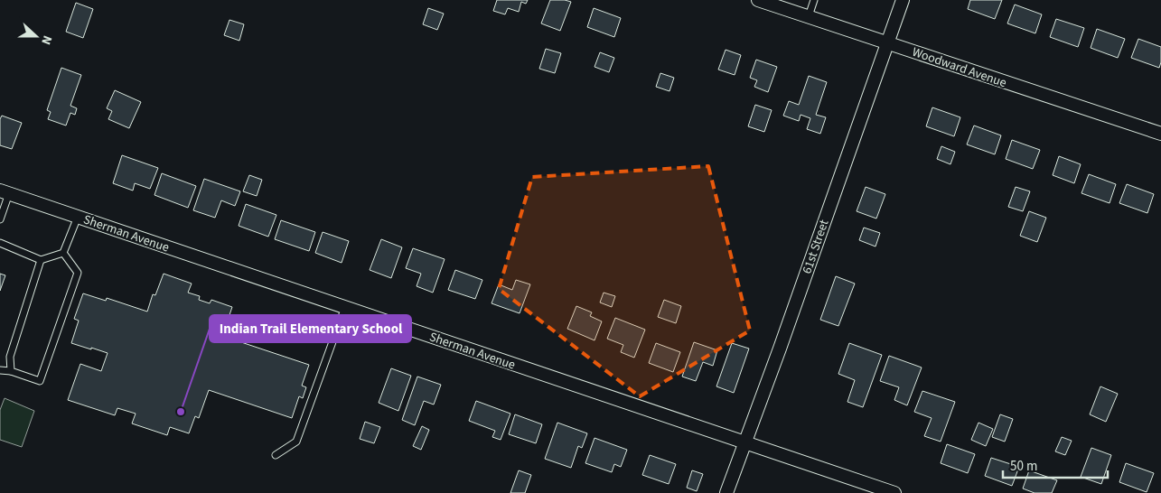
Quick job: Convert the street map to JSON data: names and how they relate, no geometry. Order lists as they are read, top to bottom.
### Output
{
  "streets": {
    "street": ["Woodward Avenue", "Sherman Avenue", "61st Street"]
  },
  "crossings": [
    ["Woodward Avenue", "61st Street"],
    ["Sherman Avenue", "61st Street"]
  ],
  "places": ["Indian Trail Elementary School"],
  "scale_bar": "50 m",
  "north": "right"
}
